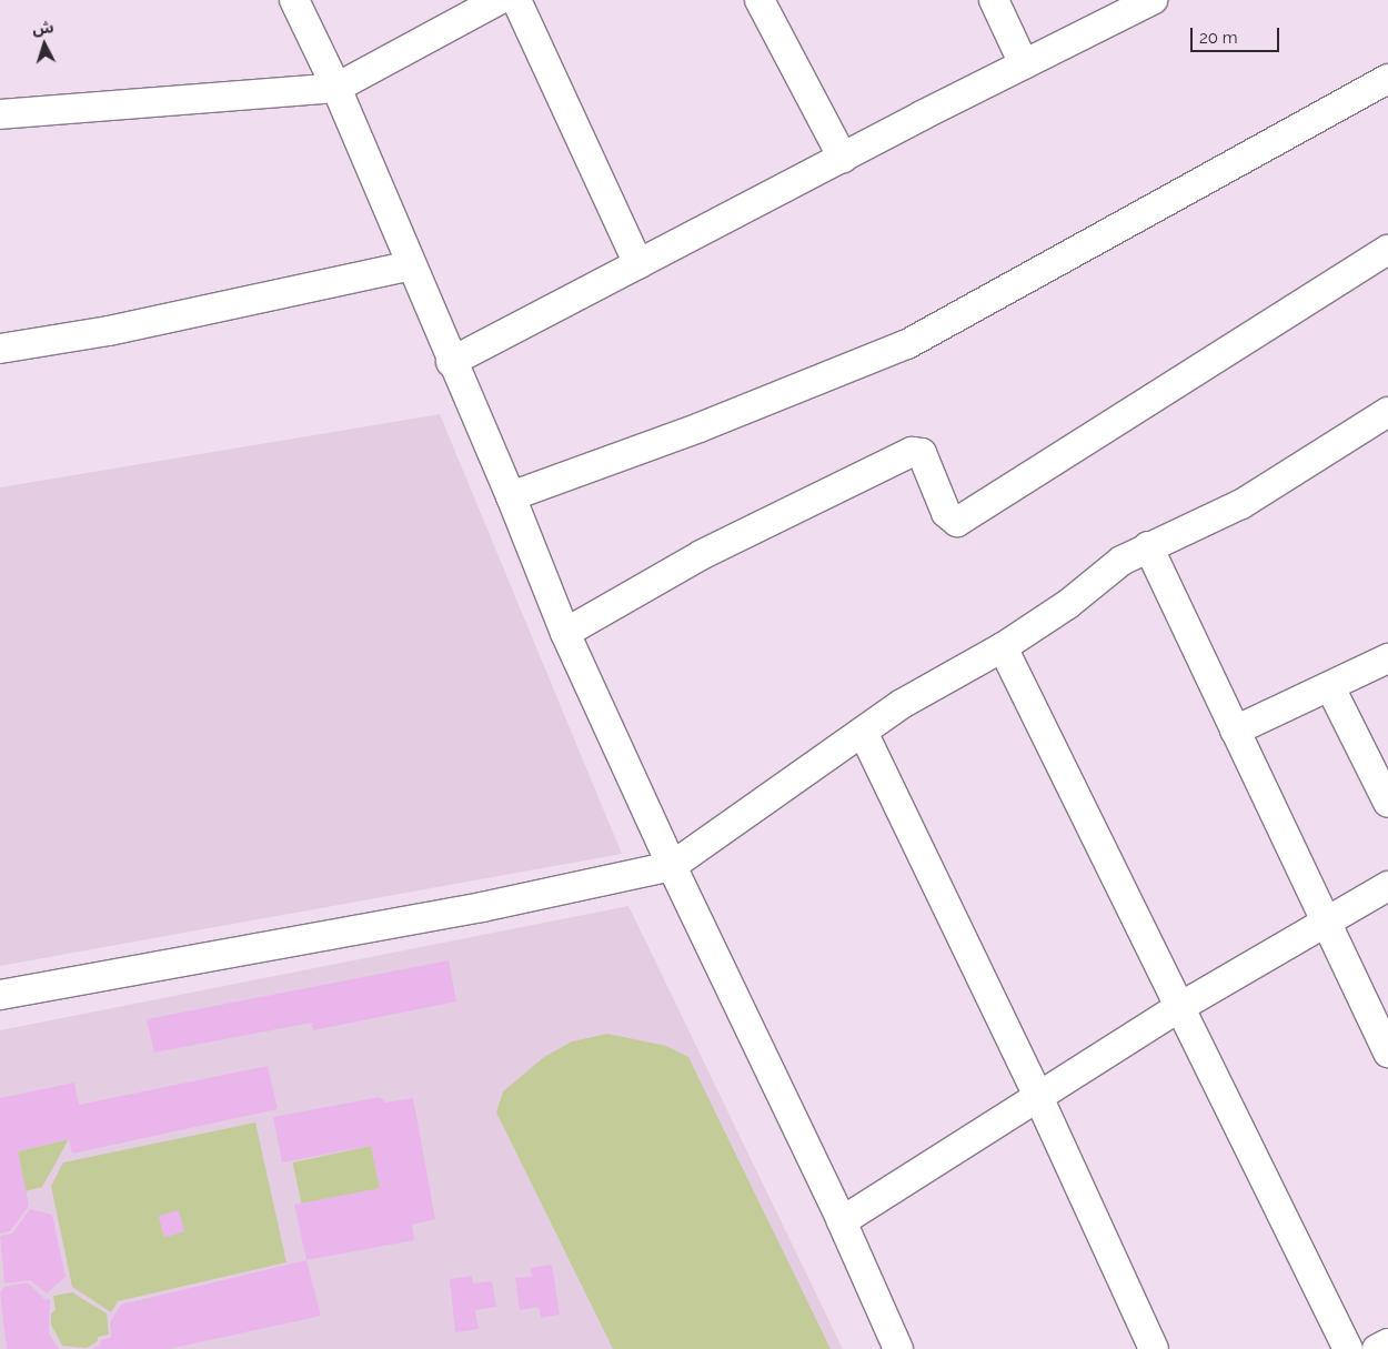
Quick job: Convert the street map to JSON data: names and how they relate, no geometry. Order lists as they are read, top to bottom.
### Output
{
  "scale_bar": "20 m",
  "north": "top"
}
